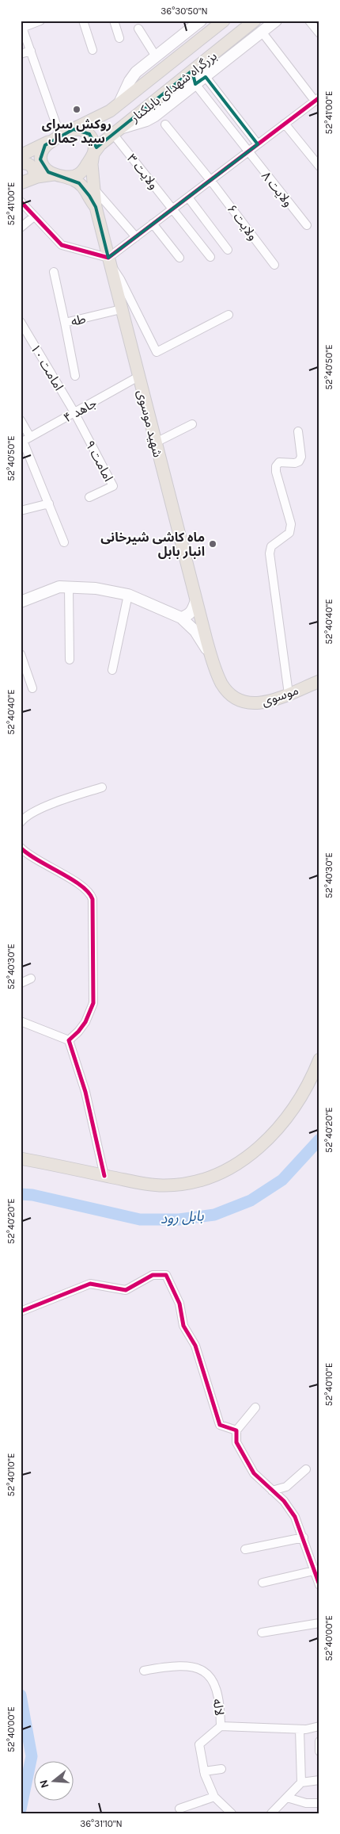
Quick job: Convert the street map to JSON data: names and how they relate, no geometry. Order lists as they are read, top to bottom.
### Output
{
  "streets": {
    "main road": ["بزرگراه شهدای بابلکنار", "شهید موسوی", "موسوی"],
    "street": [
      "ولایت ۳",
      "ولایت ۸",
      "ولایت ۶",
      "طه",
      "امامت ۱۰",
      "جاهد ۴",
      "امامت ۹",
      "لاله"
    ]
  },
  "crossings": [
    ["بزرگراه شهدای بابلکنار", "ولایت ۳"],
    ["بزرگراه شهدای بابلکنار", "شهید موسوی"],
    ["طه", "شهید موسوی"],
    ["امامت ۱۰", "جاهد ۴"],
    ["امامت ۱۰", "امامت ۹"],
    ["جاهد ۴", "شهید موسوی"],
    ["جاهد ۴", "امامت ۹"],
    ["شهید موسوی", "موسوی"]
  ],
  "water": ["بابل رود"],
  "places": ["روکش سرای سید جمال", "ماه کاشی شیرخانی انبار بابل"],
  "north": "left",
  "coordinates": [
    "36°30'50\"N",
    "52°41'00\"E",
    "52°40'50\"E",
    "52°40'40\"E",
    "52°40'30\"E",
    "52°40'20\"E",
    "52°40'10\"E",
    "52°40'00\"E",
    "36°31'10\"N"
  ]
}
